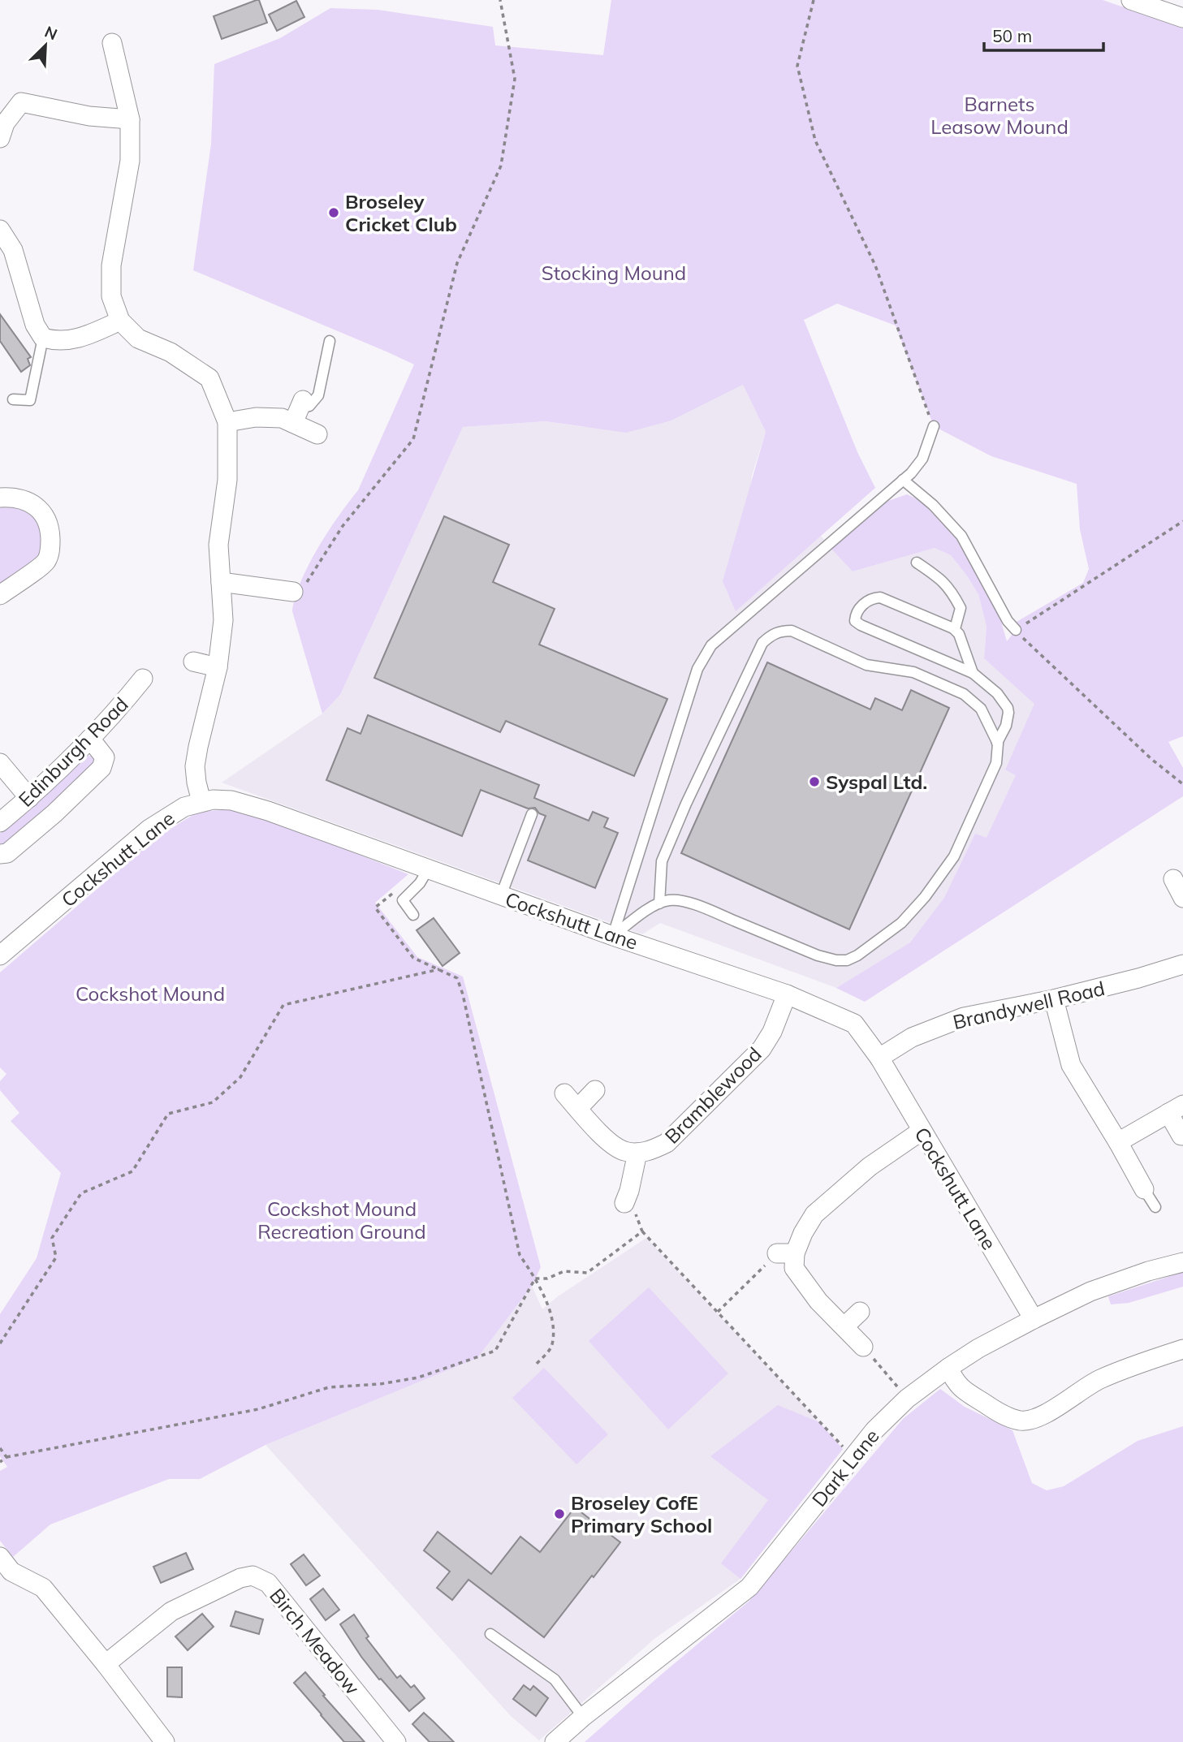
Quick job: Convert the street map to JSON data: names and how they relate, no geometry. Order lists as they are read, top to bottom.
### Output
{
  "streets": {
    "street": [
      "Edinburgh Road",
      "Cockshutt Lane",
      "Brandywell Road",
      "Bramblewood",
      "Dark Lane",
      "Birch Meadow"
    ]
  },
  "crossings": [
    ["Cockshutt Lane", "Brandywell Road"],
    ["Cockshutt Lane", "Bramblewood"],
    ["Cockshutt Lane", "Dark Lane"]
  ],
  "parks": [
    "Barnets Leasow Mound",
    "Stocking Mound",
    "Cockshot Mound",
    "Cockshot Mound Recreation Ground"
  ],
  "places": ["Broseley Cricket Club", "Syspal Ltd.", "Broseley CofE Primary School"],
  "scale_bar": "50 m",
  "north": "top right"
}
